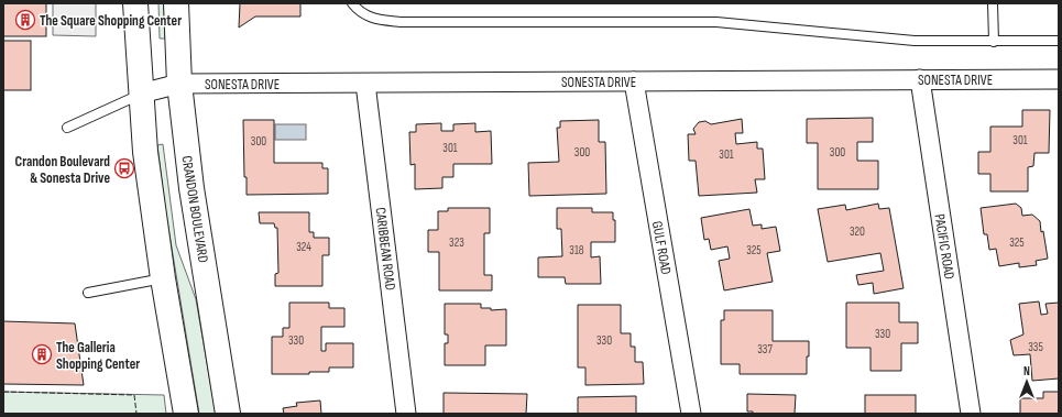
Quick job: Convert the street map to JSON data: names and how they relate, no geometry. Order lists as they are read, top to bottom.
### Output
{
  "streets": {
    "main road": ["CRANDON BOULEVARD"],
    "street": [
      "SONESTA DRIVE",
      "PACIFIC ROAD",
      "GULF ROAD",
      "CARIBBEAN ROAD"
    ]
  },
  "crossings": [
    ["SONESTA DRIVE", "CRANDON BOULEVARD"],
    ["SONESTA DRIVE", "PACIFIC ROAD"],
    ["SONESTA DRIVE", "GULF ROAD"],
    ["SONESTA DRIVE", "CARIBBEAN ROAD"]
  ],
  "places": {
    "building": ["The Square Shopping Center", "The Galleria Shopping Center"],
    "bus stop": ["Crandon Boulevard & Sonesta Drive"]
  },
  "house_numbers": [
    "301",
    "300",
    "301",
    "300",
    "300",
    "301",
    "320",
    "323",
    "325",
    "324",
    "318",
    "325",
    "330",
    "330",
    "330",
    "335",
    "337"
  ],
  "north": "top"
}
